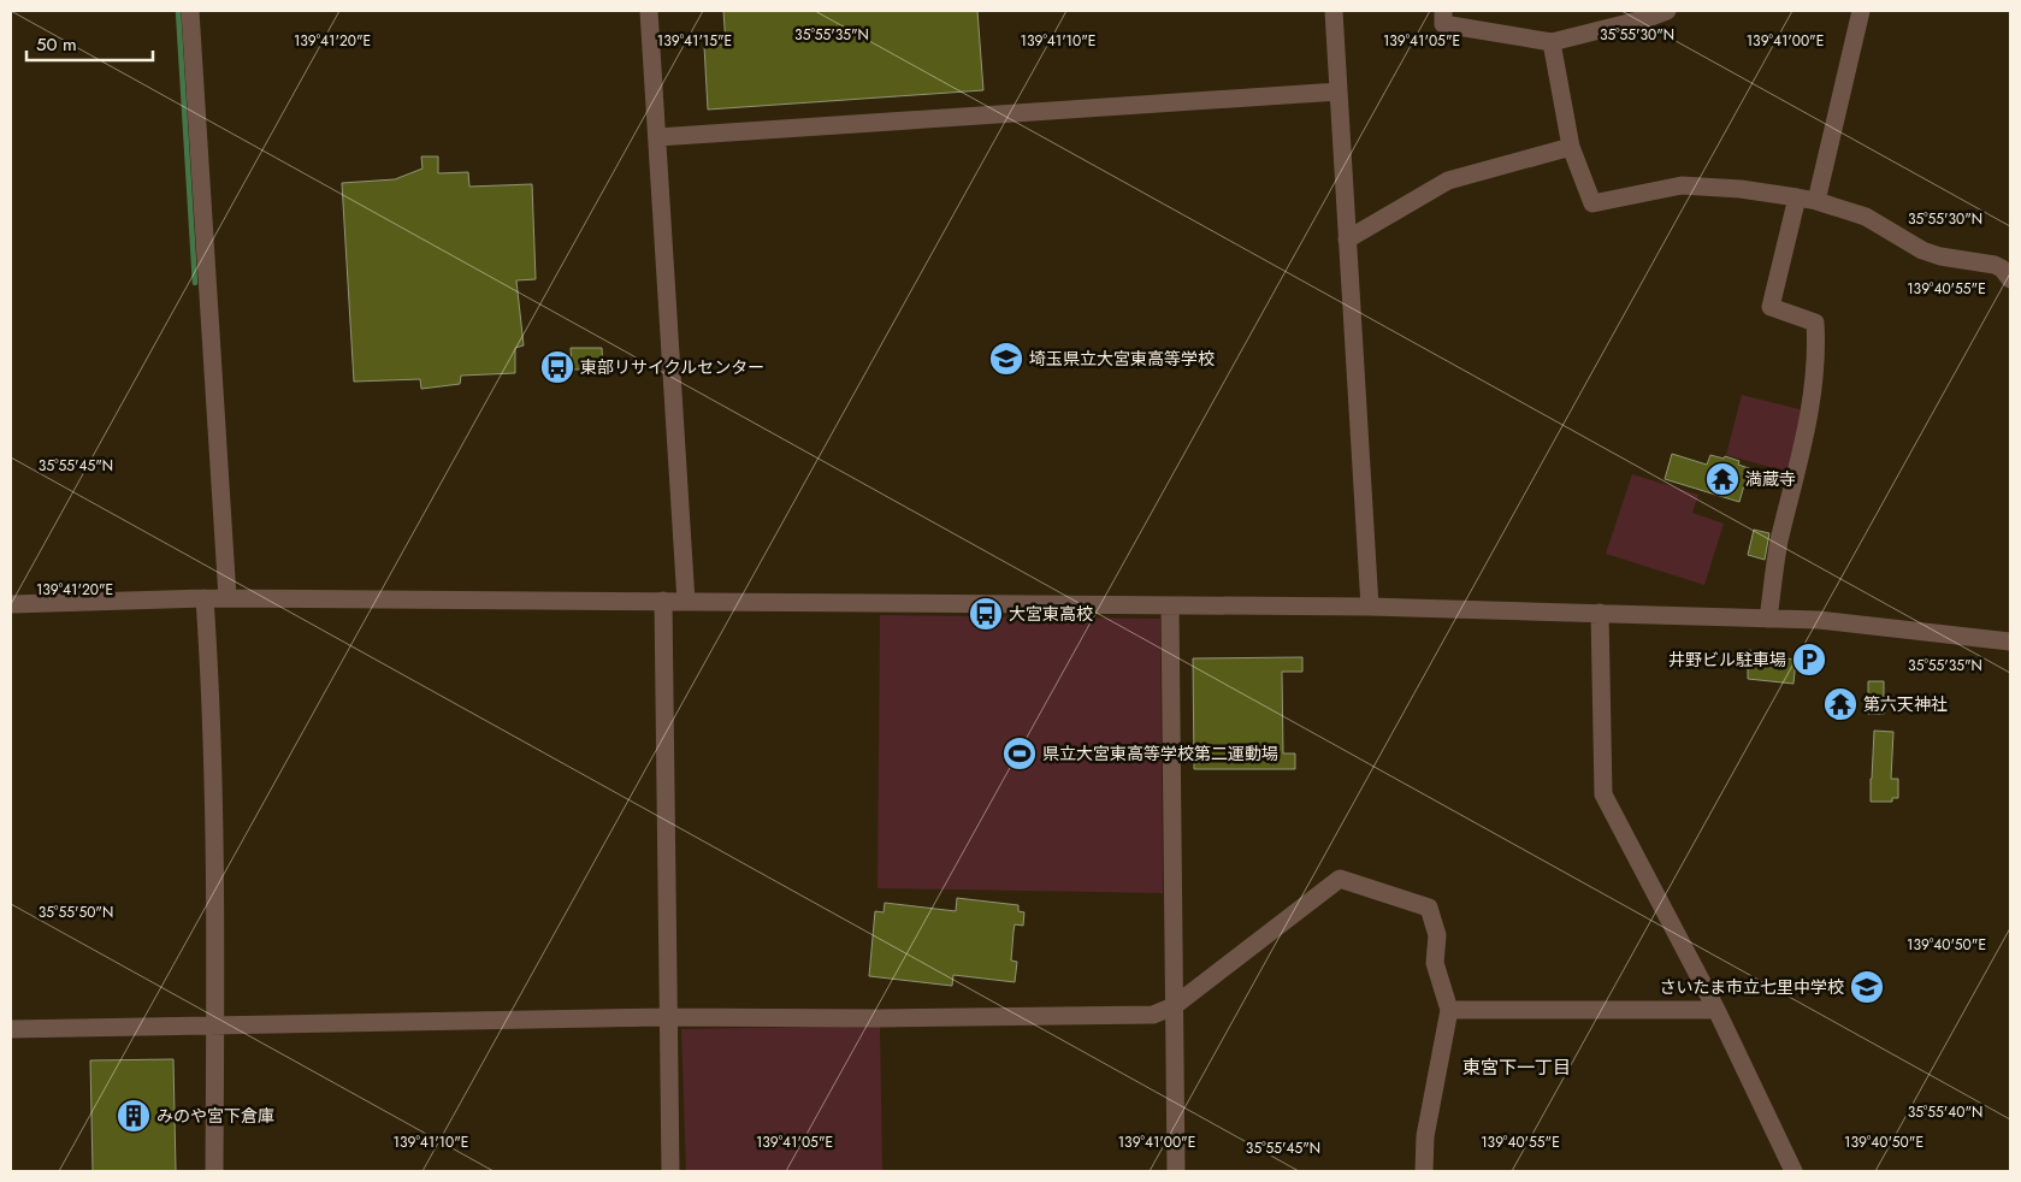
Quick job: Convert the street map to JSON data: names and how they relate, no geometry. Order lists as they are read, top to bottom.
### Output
{
  "districts": ["東宮下一丁目"],
  "places": {
    "school or university": ["埼玉県立大宮東高等学校", "さいたま市立七里中学校"],
    "bus stop": ["東部リサイクルセンター", "大宮東高校"],
    "temple": ["満蔵寺", "第六天神社"],
    "parking": ["井野ビル駐車場"],
    "sports": ["県立大宮東高等学校第二運動場"],
    "building": ["みのや宮下倉庫"]
  },
  "scale_bar": "50 m",
  "coordinates": [
    "35°55'35\"N",
    "35°55'30\"N",
    "139°41'20\"E",
    "139°41'15\"E",
    "139°41'10\"E",
    "139°41'05\"E",
    "139°41'00\"E",
    "139°40'55\"E",
    "35°55'45\"N",
    "35°55'50\"N",
    "139°40'50\"E",
    "35°55'40\"N"
  ]
}
